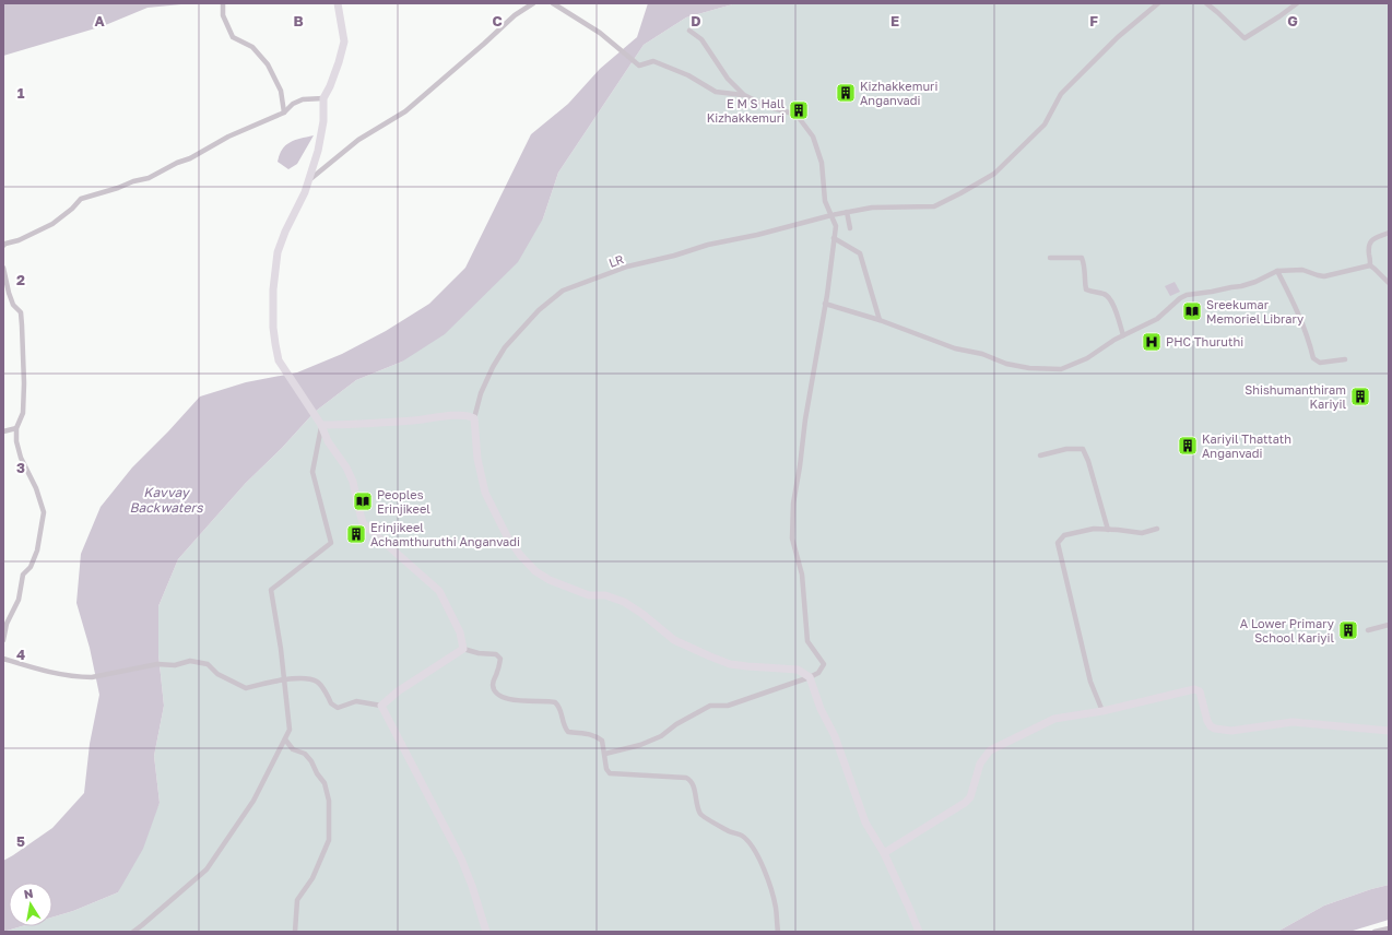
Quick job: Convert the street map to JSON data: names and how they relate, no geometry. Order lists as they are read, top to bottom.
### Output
{
  "streets": {
    "street": ["LR"]
  },
  "water": ["Kavvay Backwaters"],
  "places": {
    "building": [
      "Kizhakkemuri Anganvadi",
      "E M S Hall Kizhakkemuri",
      "Shishumanthiram Kariyil",
      "Kariyil Thattath Anganvadi",
      "Erinjikeel Achamthuruthi Anganvadi",
      "A Lower Primary School Kariyil"
    ],
    "library": ["Sreekumar Memoriel Library", "Peoples Erinjikeel"],
    "hospital": ["PHC Thuruthi"]
  },
  "north": "top",
  "grid": {
    "columns": [
      "A",
      "B",
      "C",
      "D",
      "E",
      "F",
      "G"
    ],
    "rows": [
      "1",
      "2",
      "3",
      "4",
      "5"
    ]
  }
}
